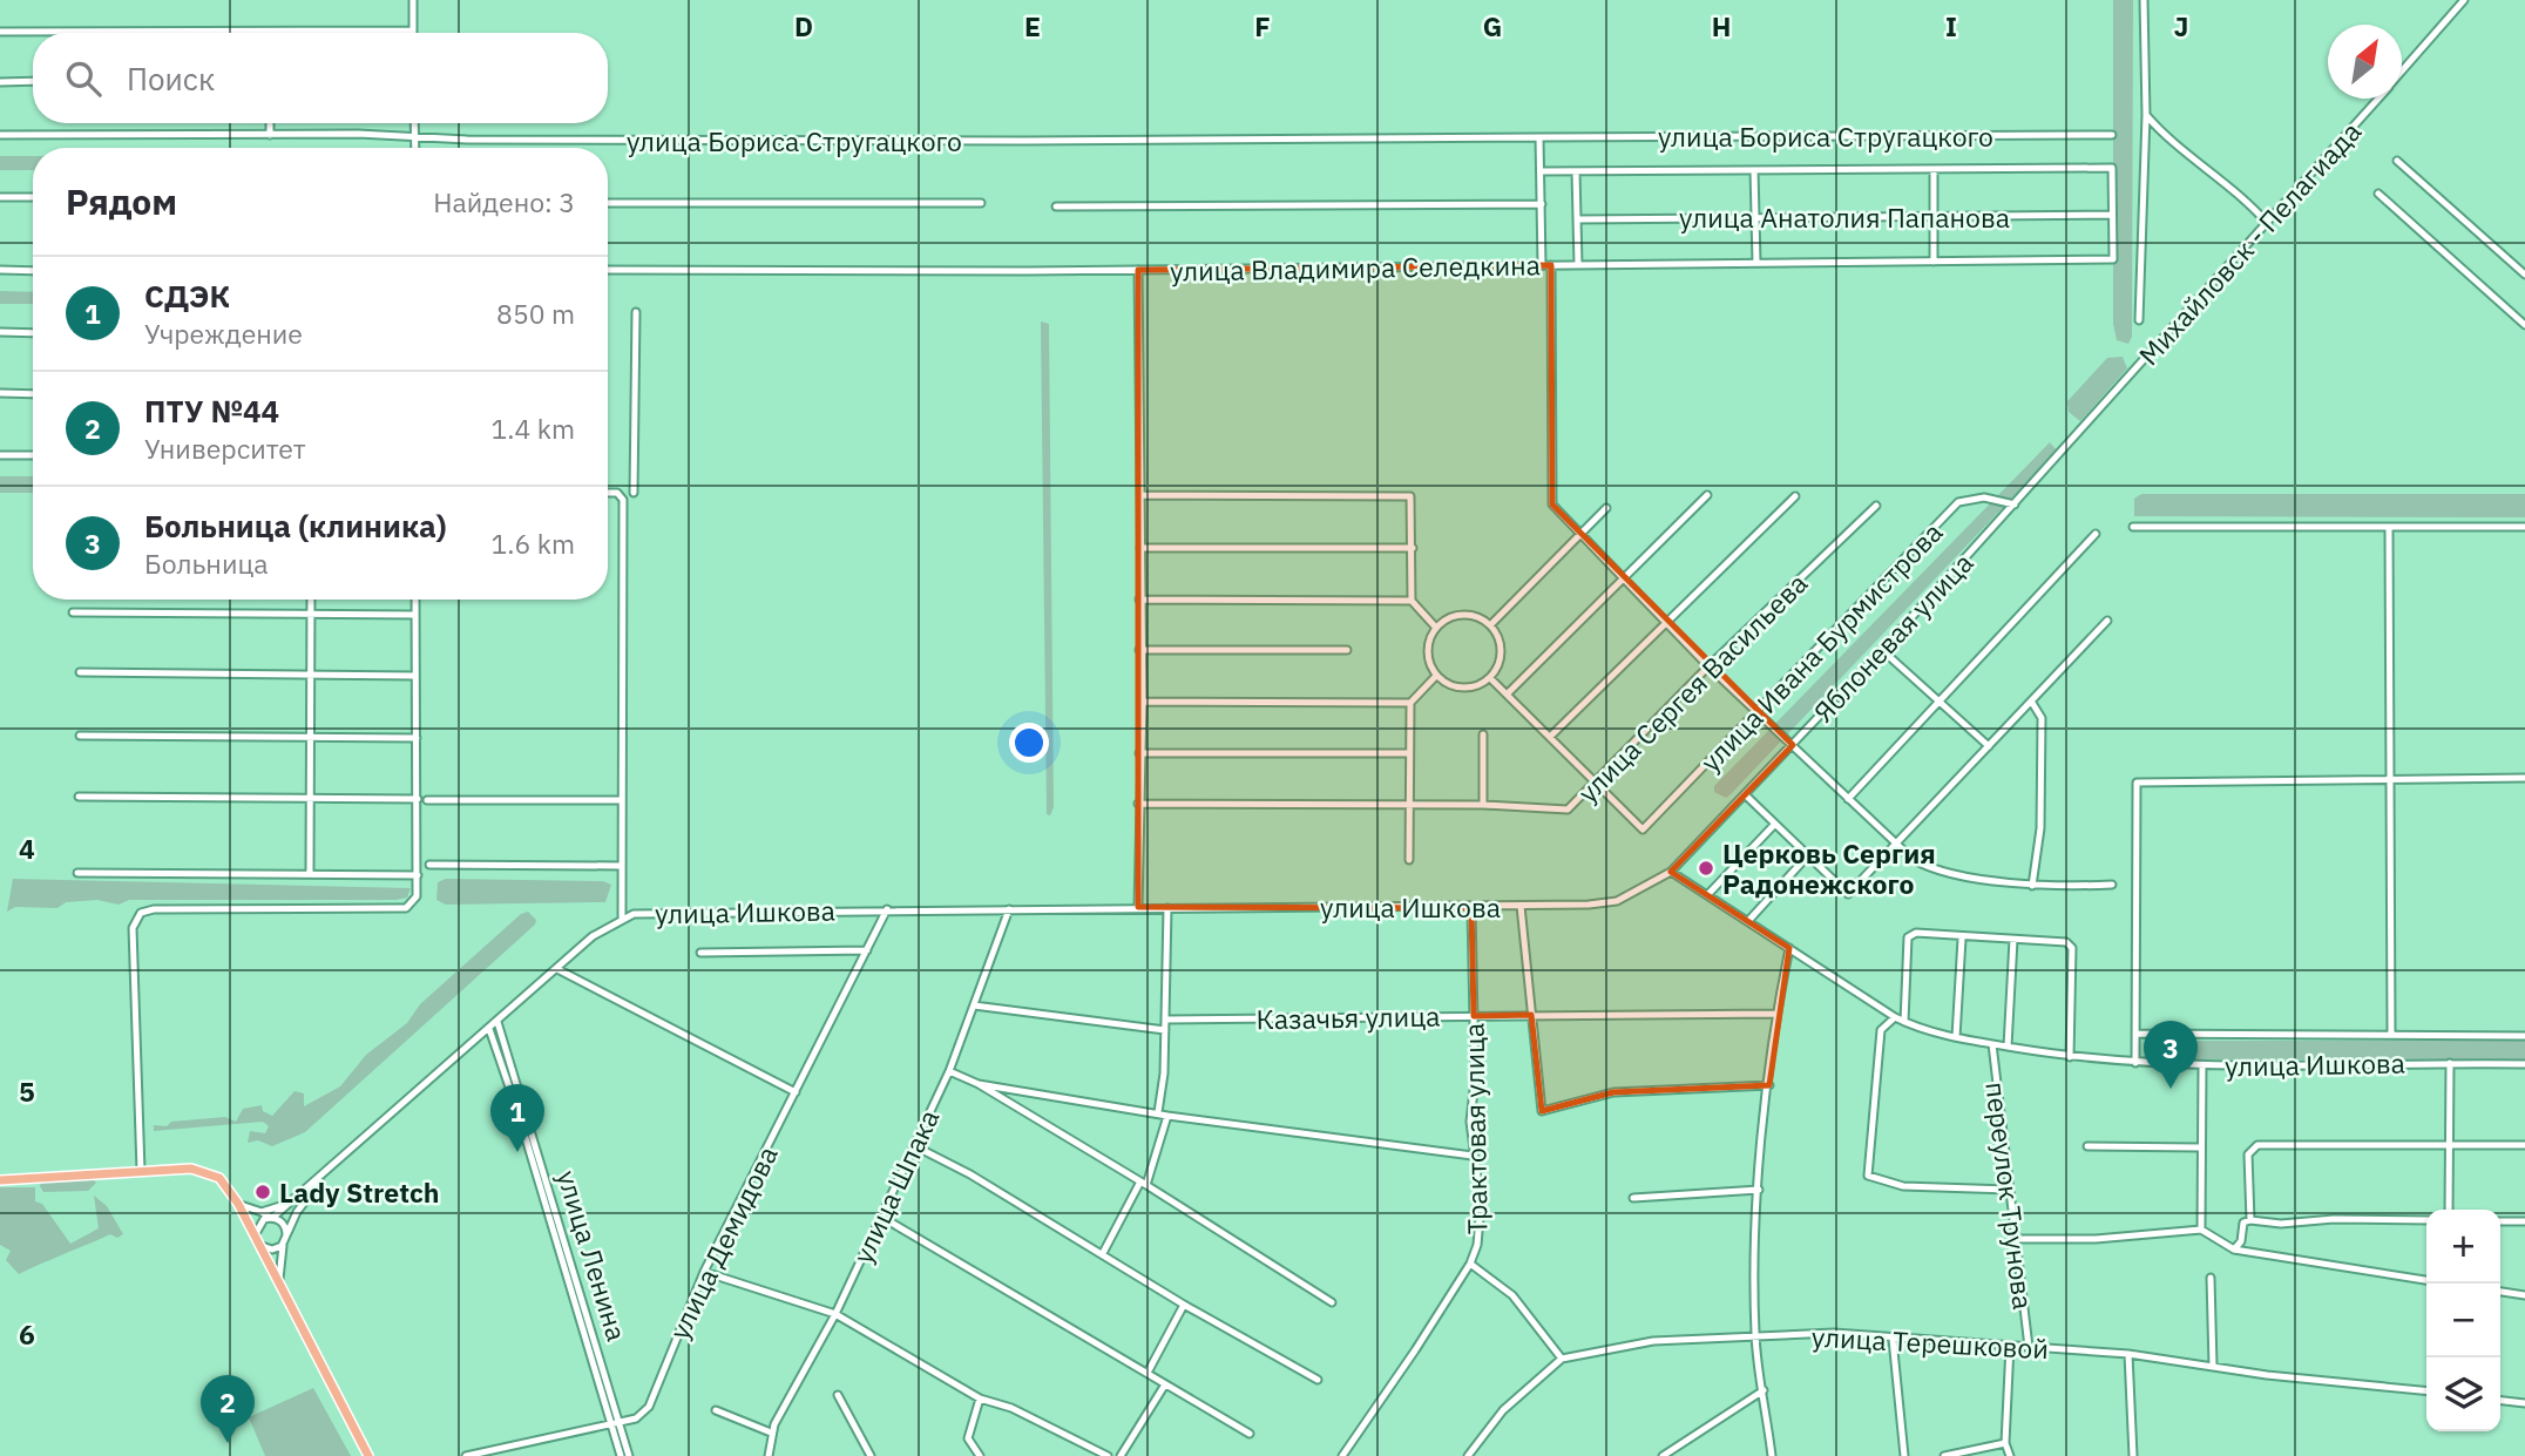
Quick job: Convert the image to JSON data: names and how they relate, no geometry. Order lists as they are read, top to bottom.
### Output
{
  "streets": {
    "street": [
      "улица Бориса Стругацкого",
      "улица Анатолия Папанова",
      "Михайловск - Пелагиада",
      "улица Владимира Селедкина",
      "Яблоневая улица",
      "улица Ивана Бурмистрова",
      "улица Сергея Васильева",
      "улица Ишкова",
      "Казачья улица",
      "Трактовая улица",
      "улица Шпака",
      "переулок Трунова",
      "улица Демидова",
      "улица Ленина",
      "улица Терешковой"
    ]
  },
  "crossings": [
    ["улица Анатолия Папанова", "улица Владимира Селедкина"],
    ["Михайловск - Пелагиада", "Яблоневая улица"],
    ["Яблоневая улица", "улица Ивана Бурмистрова"],
    ["Яблоневая улица", "улица Ишкова"],
    ["улица Ивана Бурмистрова", "улица Сергея Васильева"],
    ["улица Ишкова", "Трактовая улица"],
    ["улица Ишкова", "улица Шпака"],
    ["улица Ишкова", "переулок Трунова"],
    ["улица Ишкова", "улица Демидова"],
    ["улица Ишкова", "улица Ленина"],
    ["Казачья улица", "Трактовая улица"],
    ["переулок Трунова", "улица Терешковой"],
    ["улица Демидова", "улица Ленина"]
  ],
  "places": ["Церковь Сергия Радонежского", "Lady Stretch"],
  "north": "top right",
  "page": {
    "search": "Поиск",
    "heading": ["Рядом", "Найдено: 3"],
    "list": [
      {
        "mark": "1",
        "name": "СДЭК",
        "note": "Учреждение",
        "value": "850 m"
      },
      {
        "mark": "2",
        "name": "ПТУ №44",
        "note": "Университет",
        "value": "1.4 km"
      },
      {
        "mark": "3",
        "name": "Больница (клиника)",
        "note": "Больница",
        "value": "1.6 km"
      }
    ],
    "pins": ["3", "1", "2"],
    "map_buttons": ["+", "−"]
  },
  "grid": {
    "columns": [
      "D",
      "E",
      "F",
      "G",
      "H",
      "I",
      "J"
    ],
    "rows": ["4", "5", "6"]
  }
}
